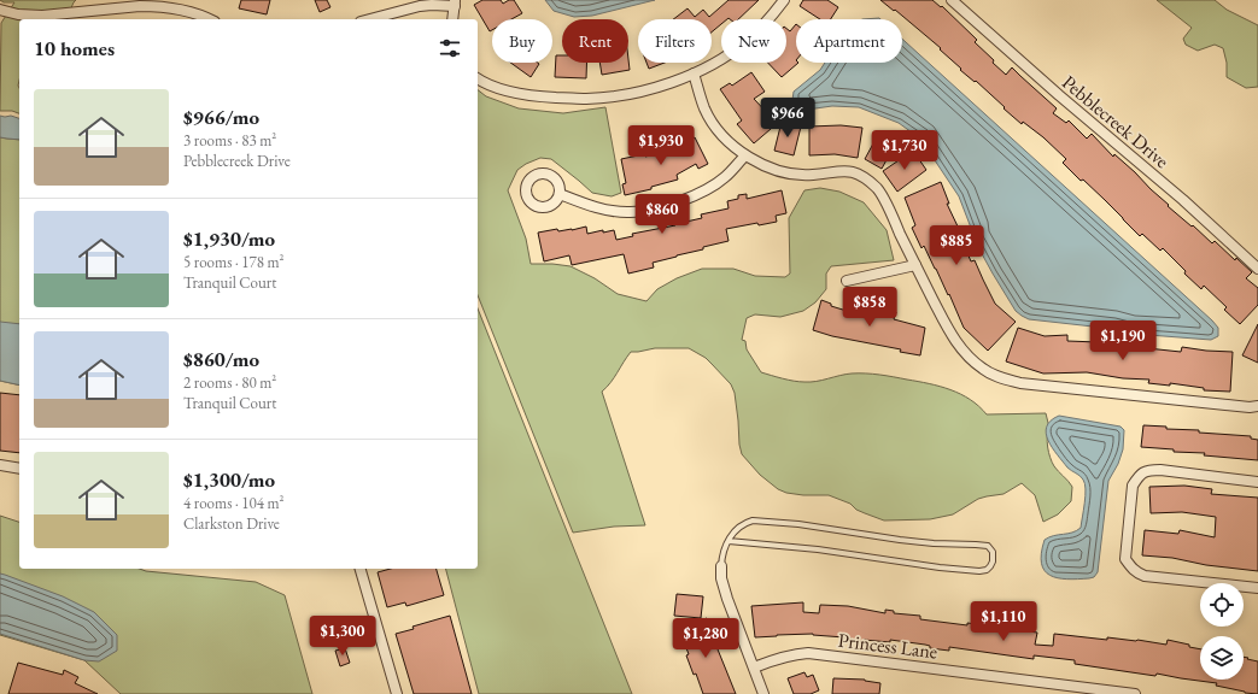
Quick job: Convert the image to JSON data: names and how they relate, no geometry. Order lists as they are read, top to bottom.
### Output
{
  "streets": {
    "street": ["Pebblecreek Drive", "Princess Lane"]
  },
  "page": {
    "chip": [
      "Buy",
      "Rent",
      "Filters",
      "New",
      "Apartment"
    ],
    "heading": "10 homes",
    "list": [
      {
        "name": "$966/mo",
        "note": "3 rooms · 83 m² · Pebblecreek Drive"
      },
      {
        "name": "$1,930/mo",
        "note": "5 rooms · 178 m² · Tranquil Court"
      },
      {
        "name": "$860/mo",
        "note": "2 rooms · 80 m² · Tranquil Court"
      },
      {
        "name": "$1,300/mo",
        "note": "4 rooms · 104 m² · Clarkston Drive"
      }
    ],
    "price": [
      "$966",
      "$1,930",
      "$1,730",
      "$860",
      "$885",
      "$858",
      "$1,190",
      "$1,110",
      "$1,300",
      "$1,280"
    ]
  }
}
